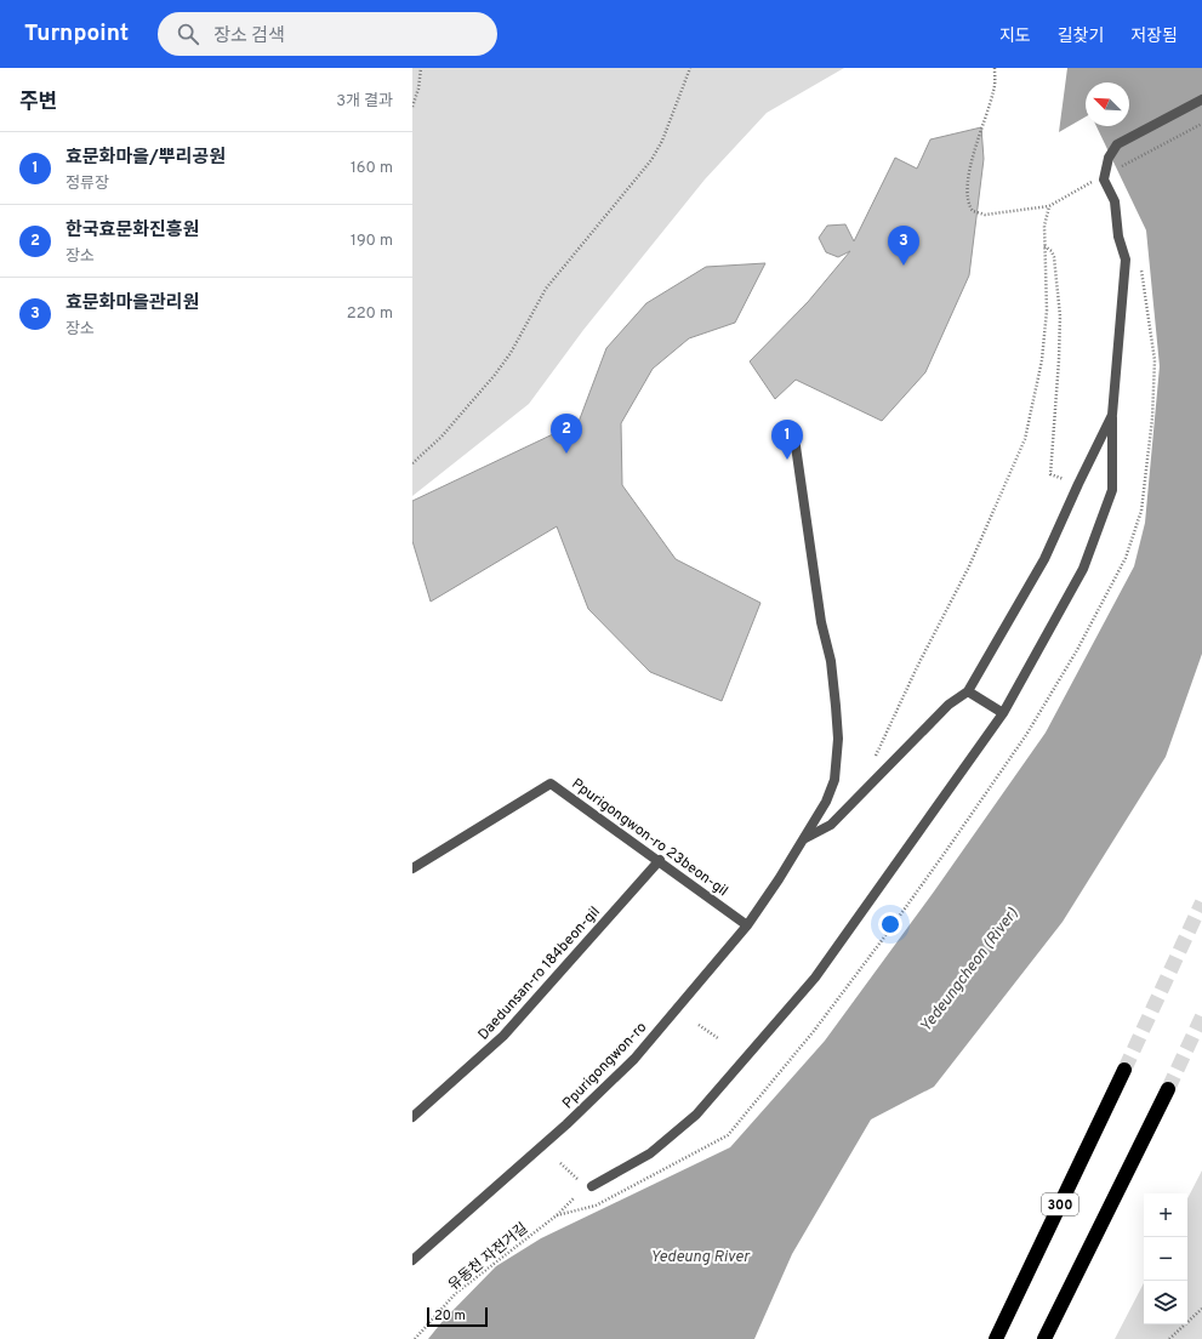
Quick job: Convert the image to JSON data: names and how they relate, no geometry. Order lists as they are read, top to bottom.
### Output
{
  "streets": {
    "highway": ["300"],
    "street": ["Ppurigongwon-ro 23beon-gil", "Daedunsan-ro 184beon-gil", "Ppurigongwon-ro"],
    "path": ["유동천 자전거길"]
  },
  "crossings": [
    ["Ppurigongwon-ro 23beon-gil", "Daedunsan-ro 184beon-gil"],
    ["Ppurigongwon-ro 23beon-gil", "Ppurigongwon-ro"]
  ],
  "water": ["Yedeungcheon (River)", "Yedeung River"],
  "scale_bar": "20 m",
  "north": "top left",
  "page": {
    "header": "Turnpoint",
    "search": "장소 검색",
    "nav": ["지도", "길찾기", "저장됨"],
    "heading": ["주변", "3개 결과"],
    "list": [
      {
        "mark": "1",
        "name": "효문화마을/뿌리공원",
        "note": "정류장",
        "value": "160 m"
      },
      {
        "mark": "2",
        "name": "한국효문화진흥원",
        "note": "장소",
        "value": "190 m"
      },
      {
        "mark": "3",
        "name": "효문화마을관리원",
        "note": "장소",
        "value": "220 m"
      }
    ],
    "pins": ["3", "2", "1"],
    "map_buttons": ["+", "−"],
    "scale": "20 m"
  }
}
